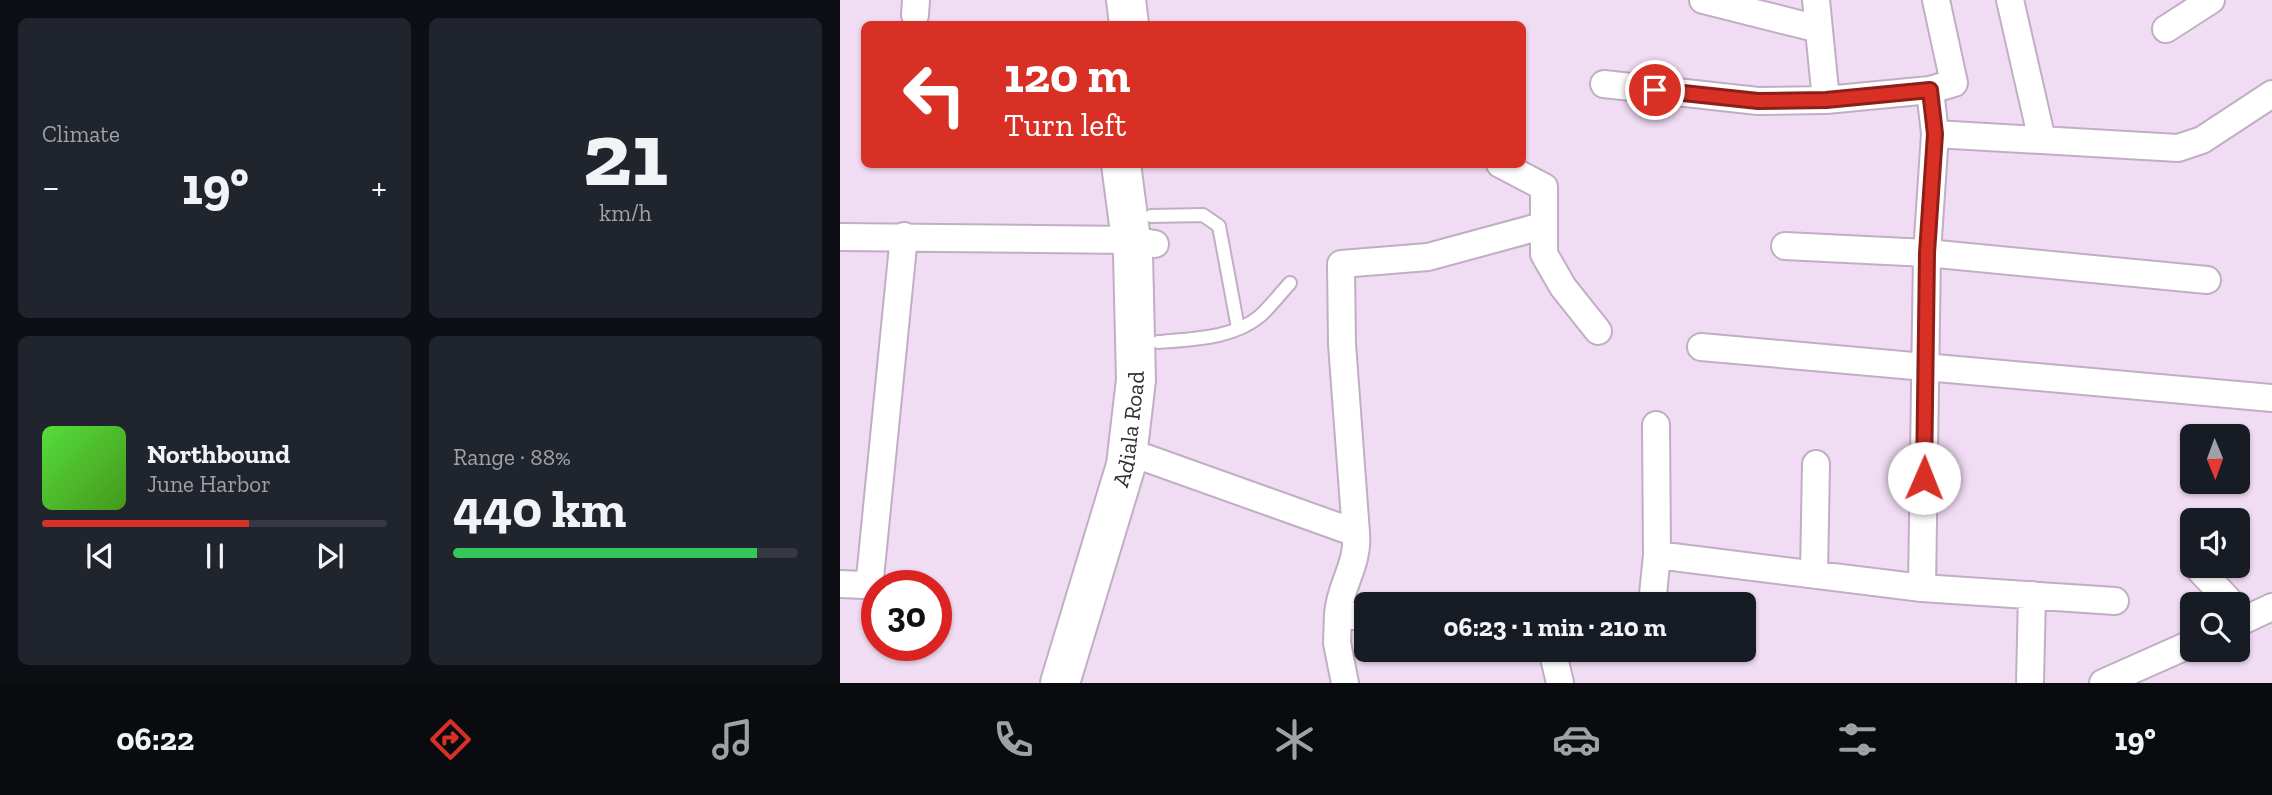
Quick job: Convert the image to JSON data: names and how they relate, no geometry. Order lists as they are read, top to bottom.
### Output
{
  "streets": {
    "main road": ["Adiala Road"]
  },
  "north": "bottom",
  "page": {
    "tile": [
      "Climate",
      ["21", "km/h"],
      ["Range · 88%", "440 km"]
    ],
    "turn": ["120 m", "Turn left"],
    "heat": ["−", "19°", "+"],
    "song": ["Northbound", "June Harbor"],
    "limit": "30",
    "trip": "06:23 · 1 min · 210 m",
    "tabs": ["06:22", "19°"]
  }
}
